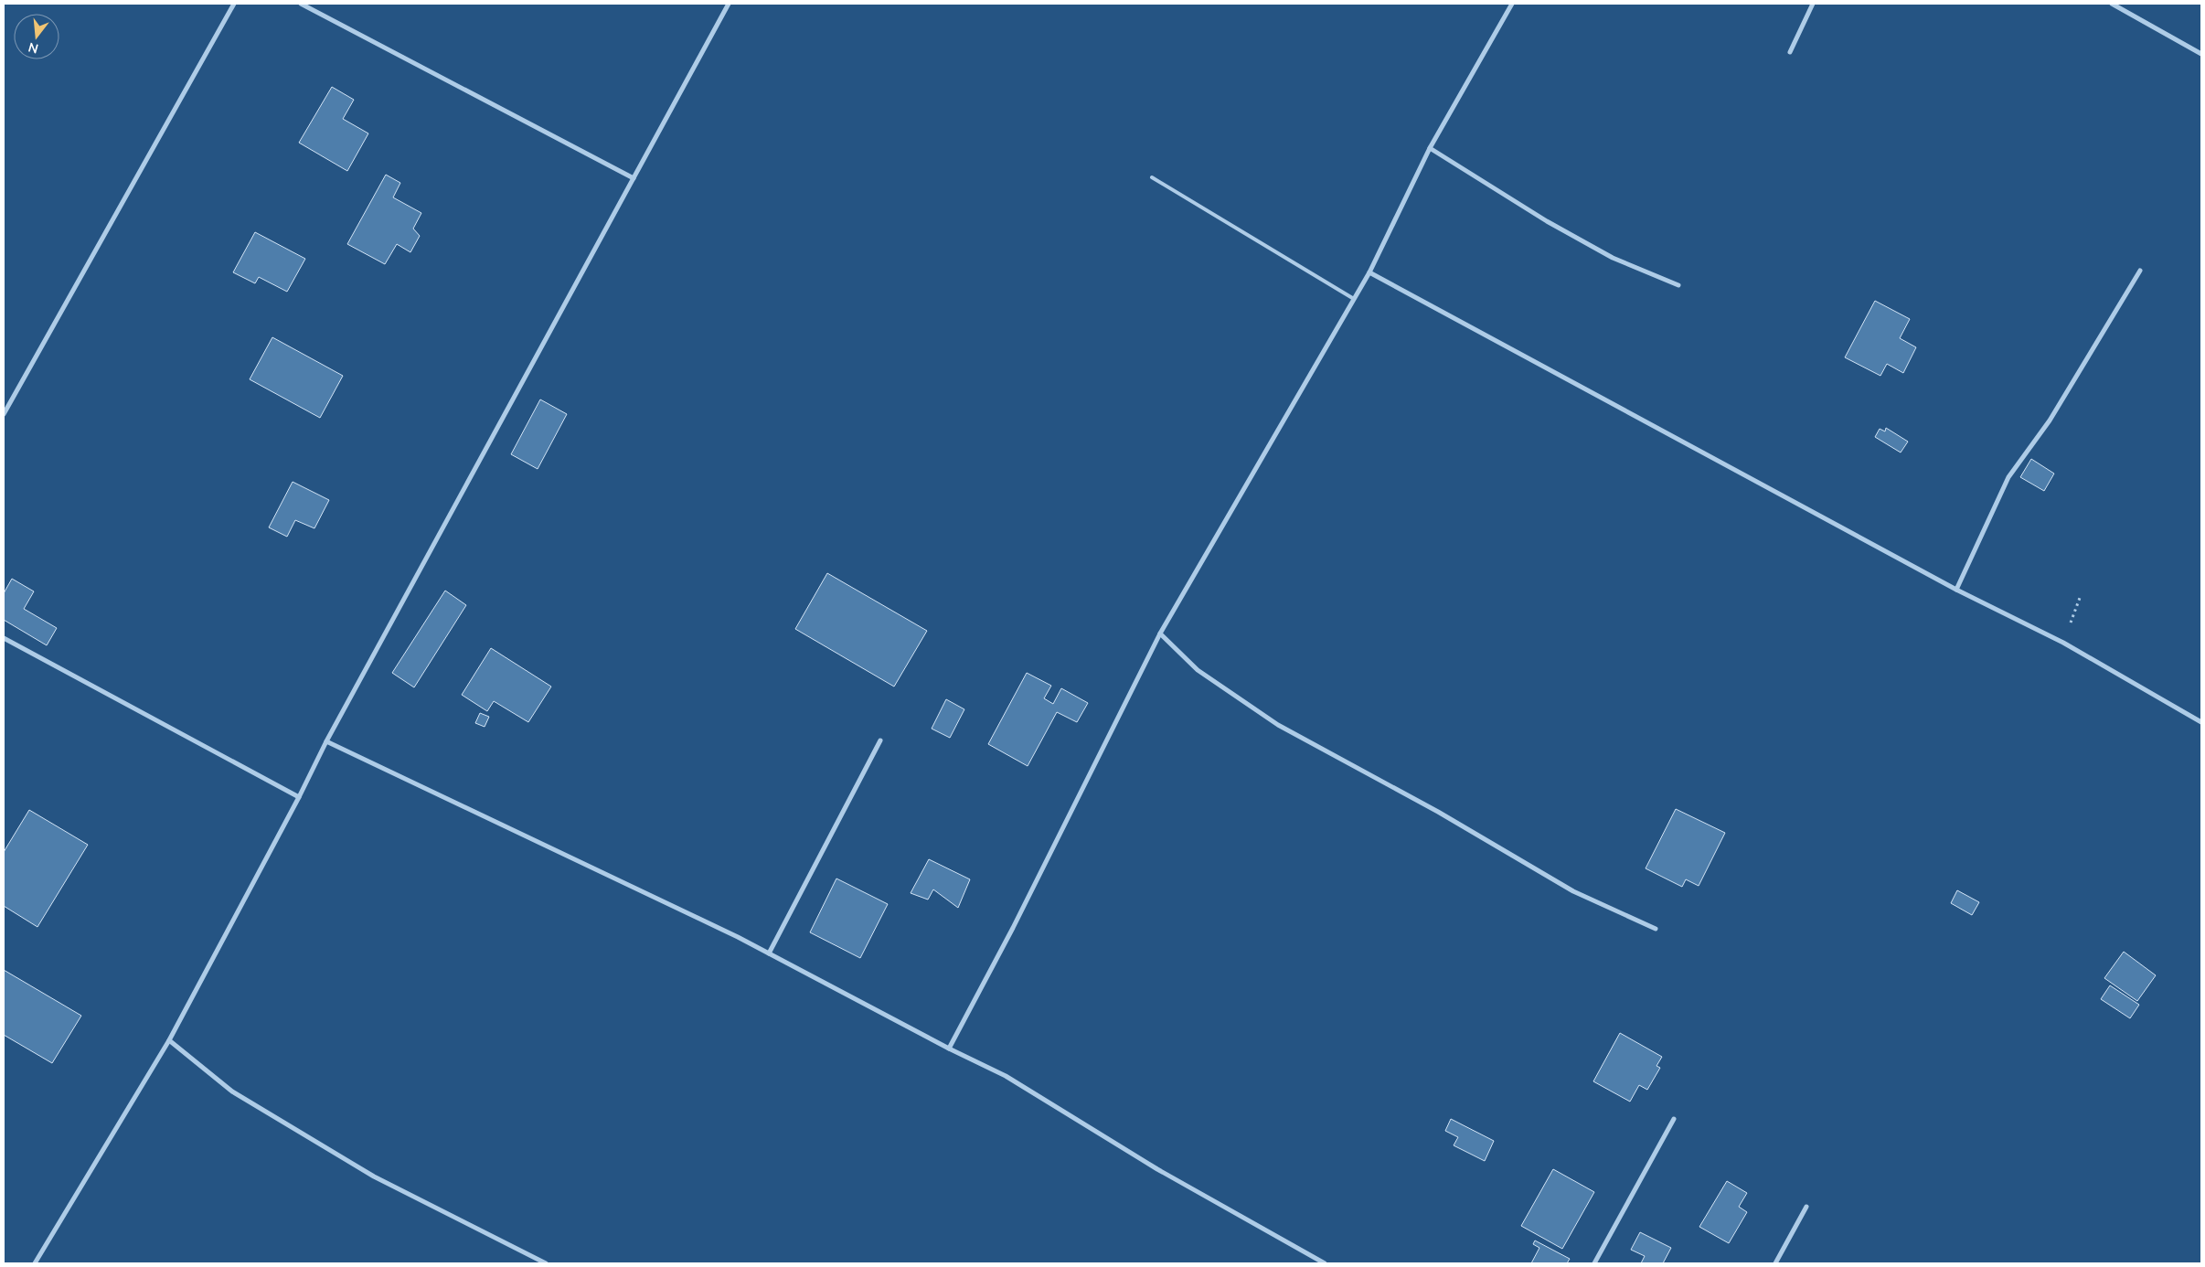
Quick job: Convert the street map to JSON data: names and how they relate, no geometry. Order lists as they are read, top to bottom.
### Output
{
  "north": "bottom"
}
